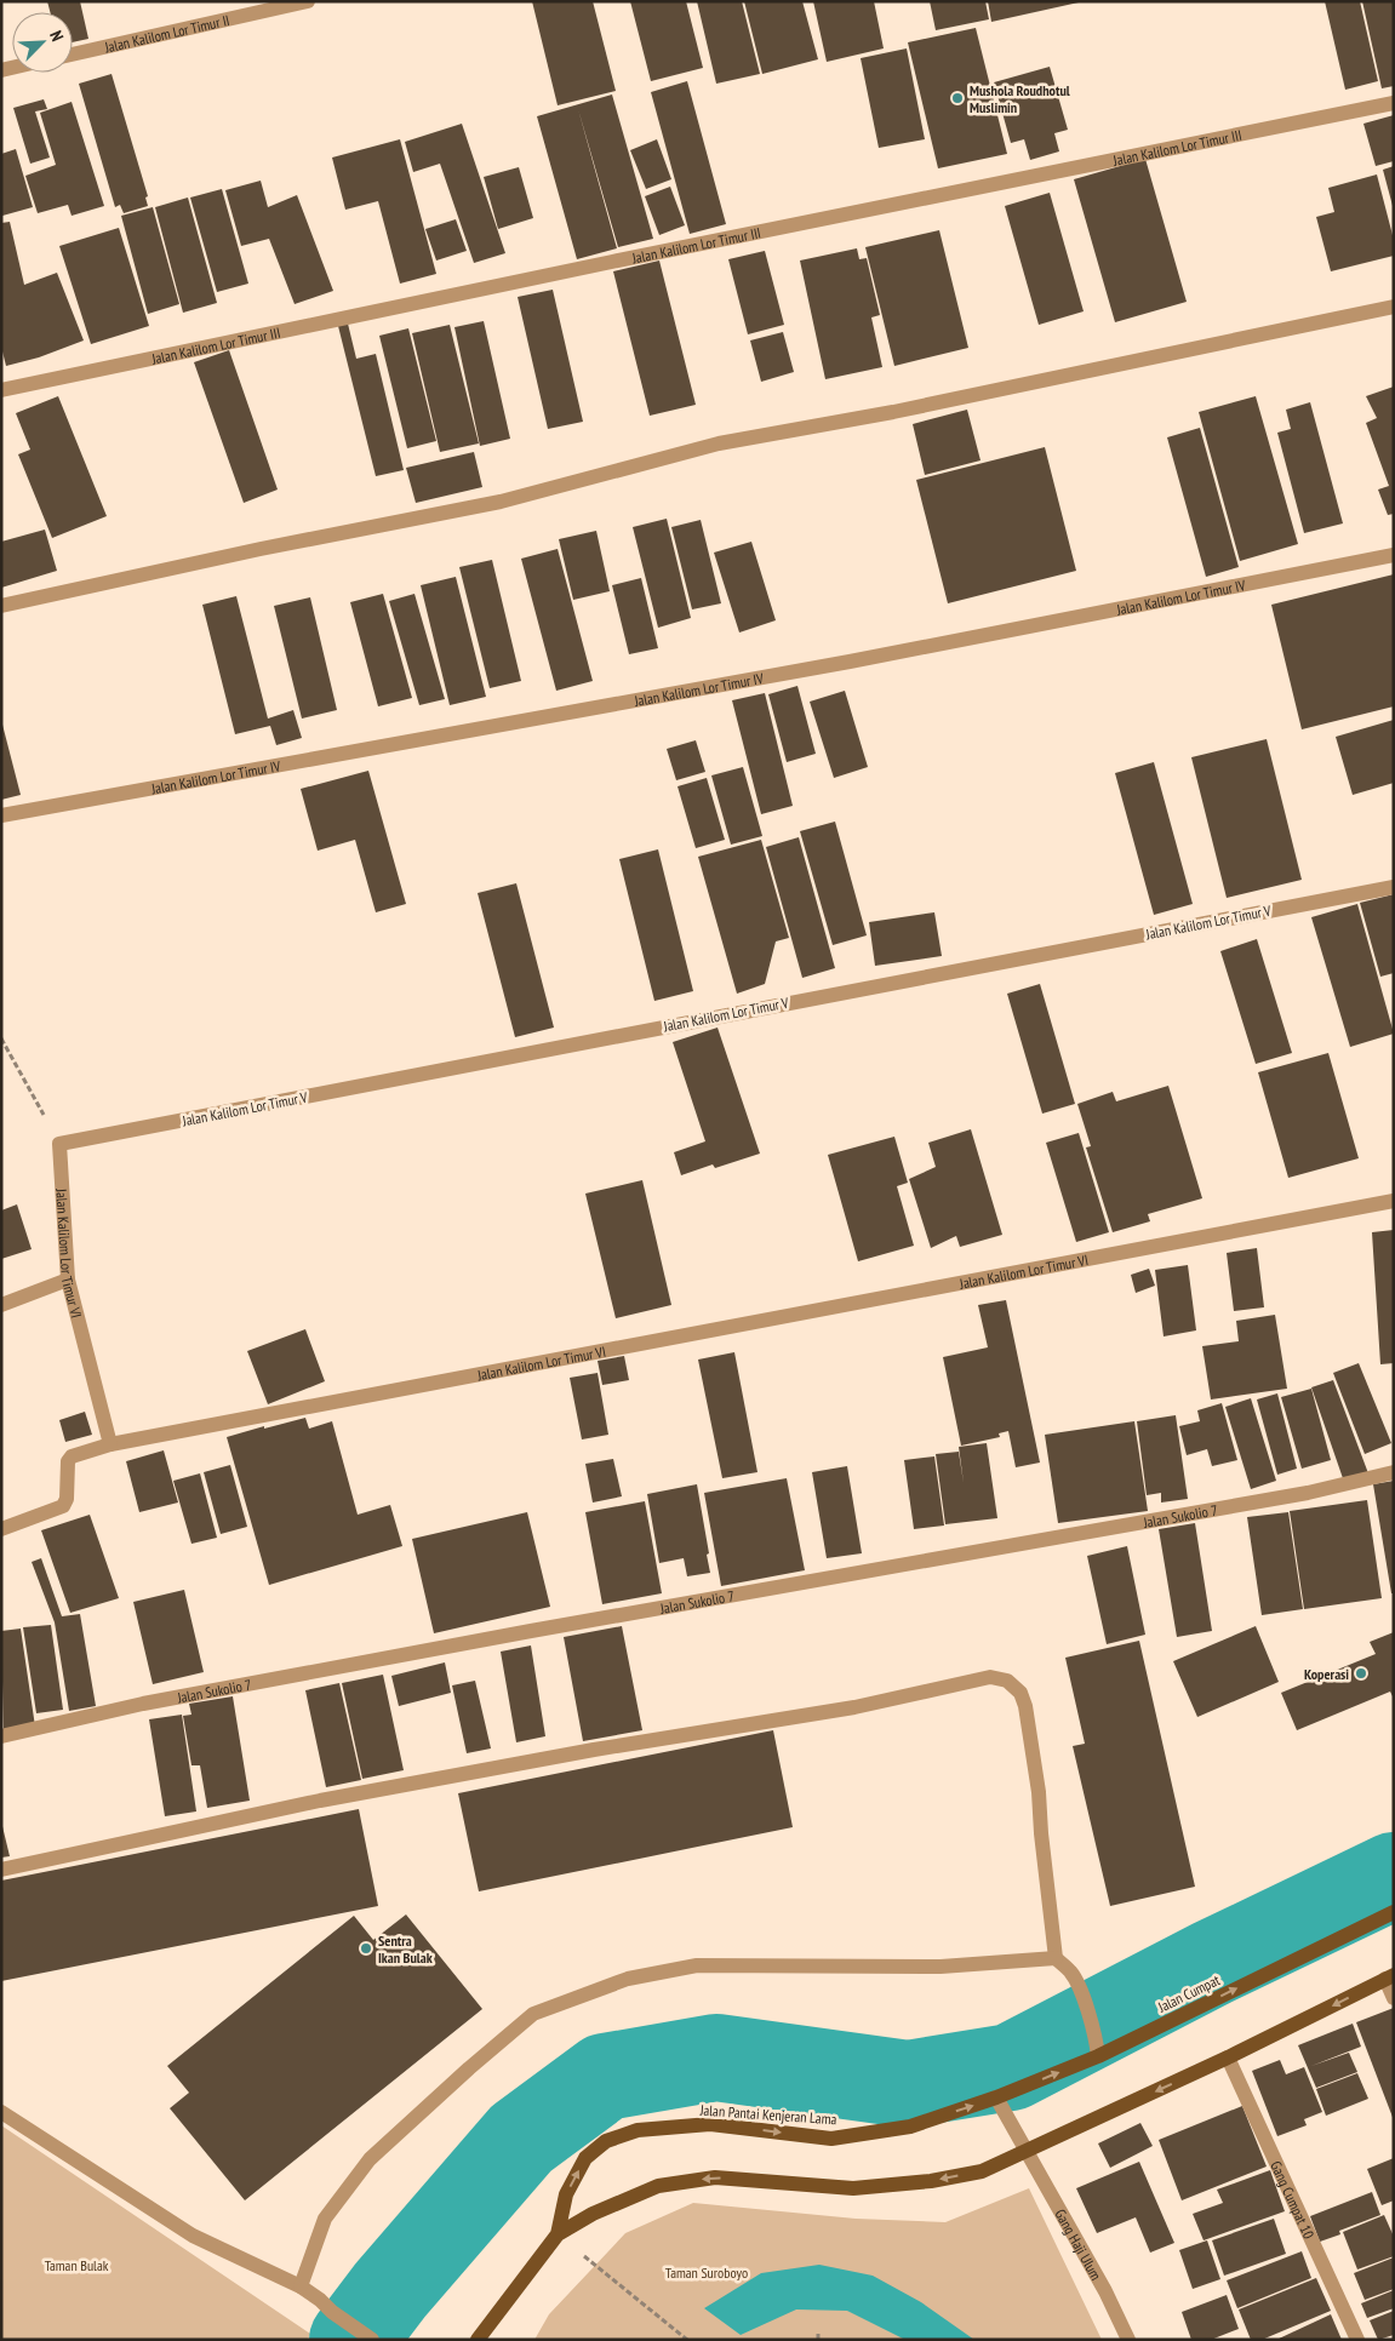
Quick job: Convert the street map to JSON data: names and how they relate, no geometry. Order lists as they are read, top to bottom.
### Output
{
  "streets": {
    "main road": ["Jalan Cumpat", "Jalan Pantai Kenjeran Lama"],
    "street": [
      "Jalan Kalilom Lor Timur II",
      "Jalan Kalilom Lor Timur III",
      "Jalan Kalilom Lor Timur IV",
      "Jalan Kalilom Lor Timur V",
      "Jalan Kalilom Lor Timur VI",
      "Jalan Sukolio 7",
      "Gang Cumpat 10",
      "Gang Haji Ulum"
    ]
  },
  "crossings": [
    ["Jalan Kalilom Lor Timur V", "Jalan Kalilom Lor Timur VI"],
    ["Jalan Cumpat", "Jalan Pantai Kenjeran Lama"],
    ["Jalan Cumpat", "Gang Haji Ulum"],
    ["Jalan Pantai Kenjeran Lama", "Gang Haji Ulum"]
  ],
  "parks": ["Taman Bulak", "Taman Suroboyo"],
  "places": ["Mushola Roudhotul Muslimin", "Koperasi", "Sentra Ikan Bulak"],
  "north": "top right"
}
